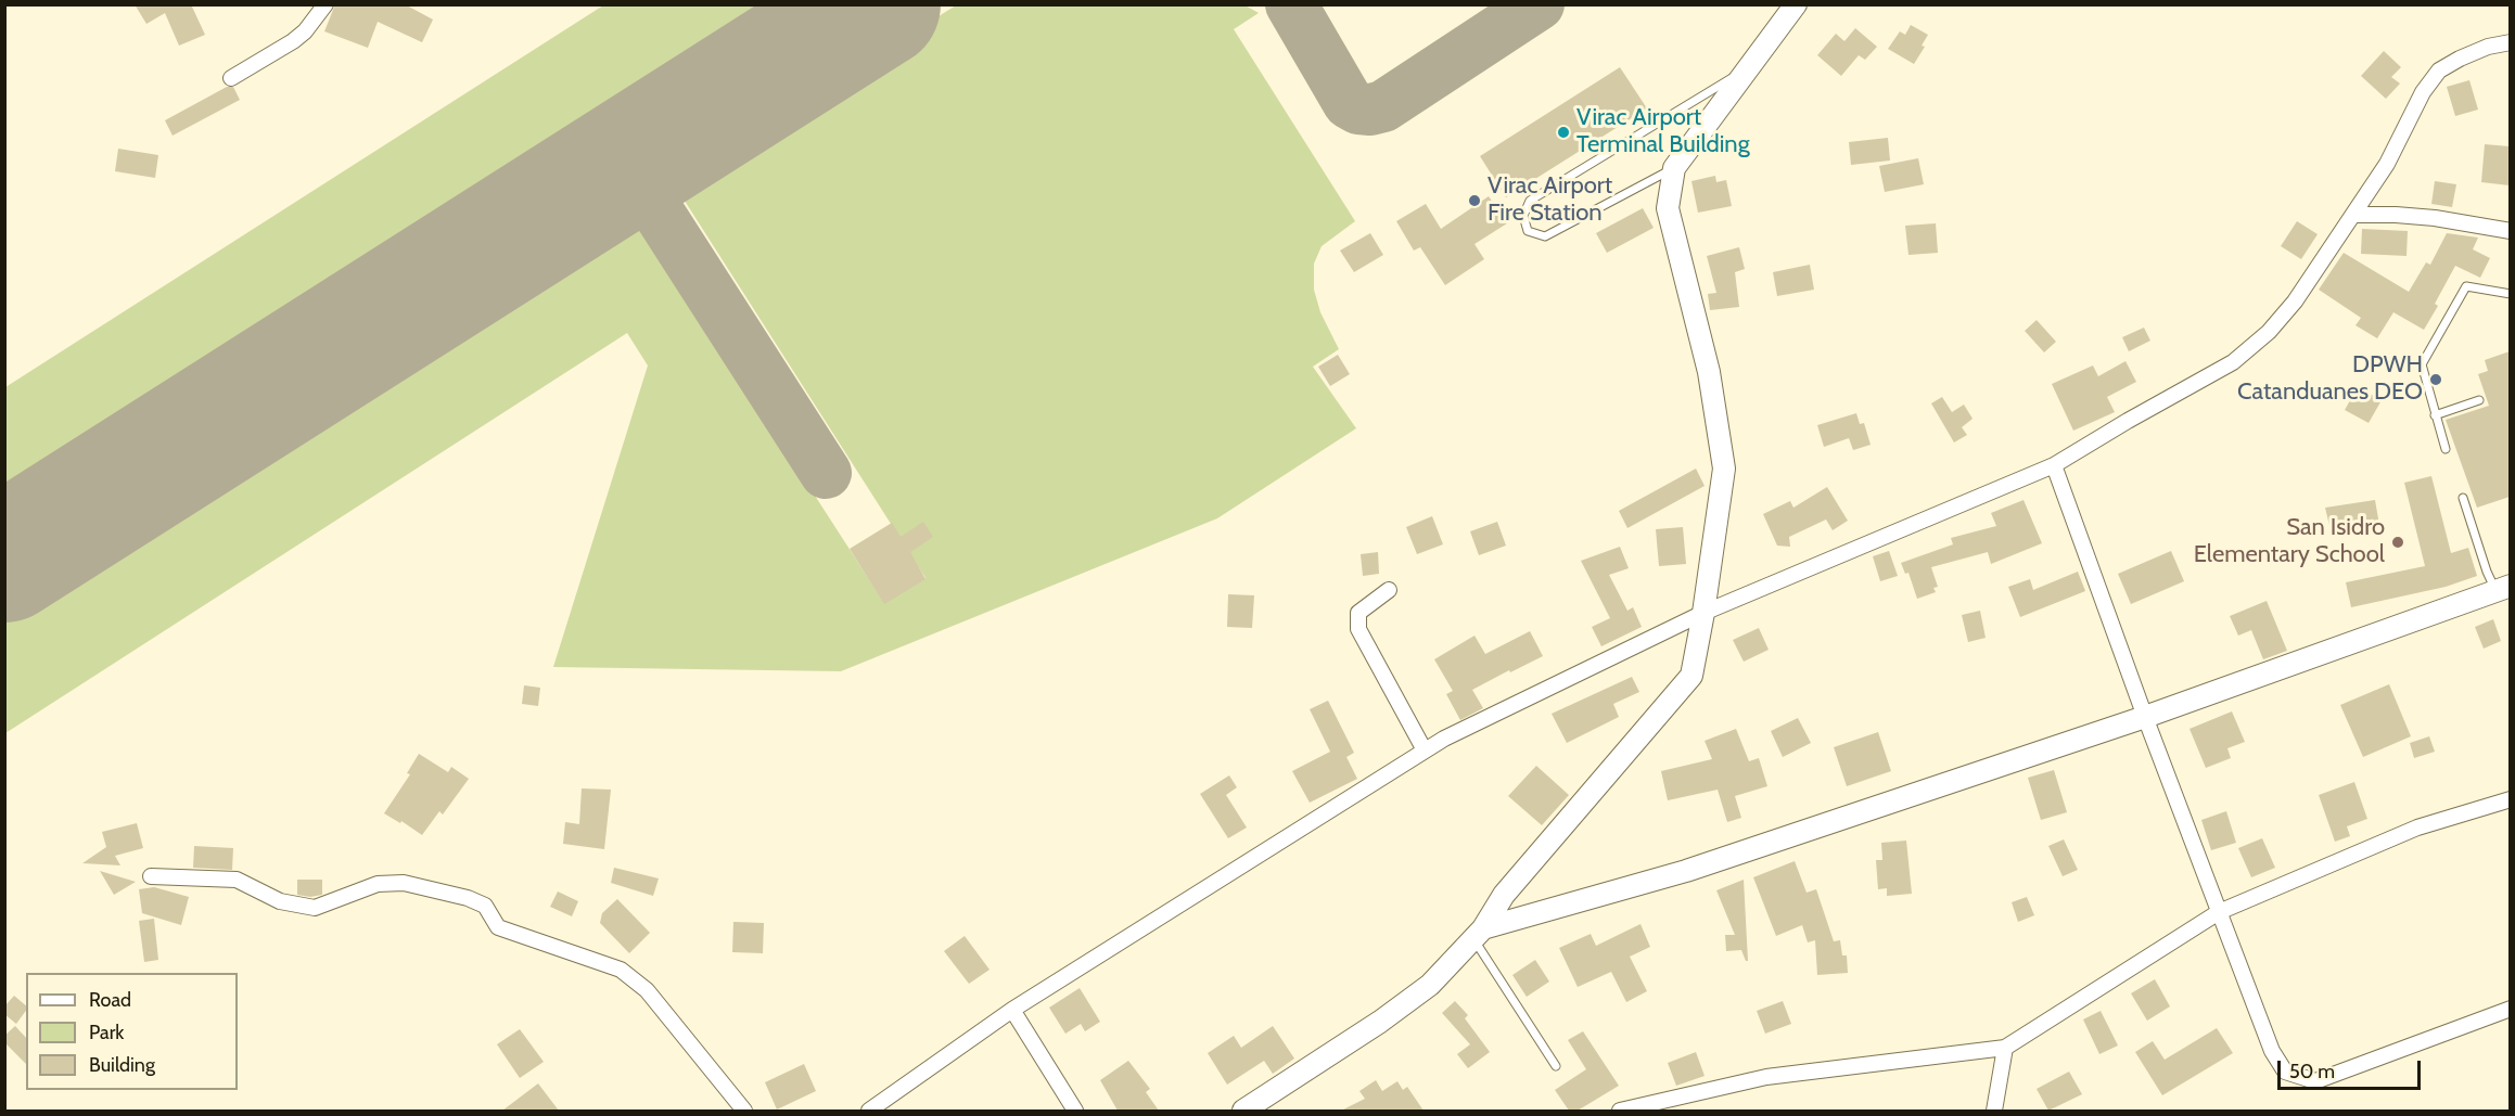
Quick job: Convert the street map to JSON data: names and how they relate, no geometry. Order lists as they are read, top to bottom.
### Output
{
  "places": [
    "Virac Airport Terminal Building",
    "Virac Airport Fire Station",
    "DPWH Catanduanes DEO",
    "San Isidro Elementary School"
  ],
  "legend": ["Road", "Park", "Building"],
  "scale_bar": "50 m"
}
